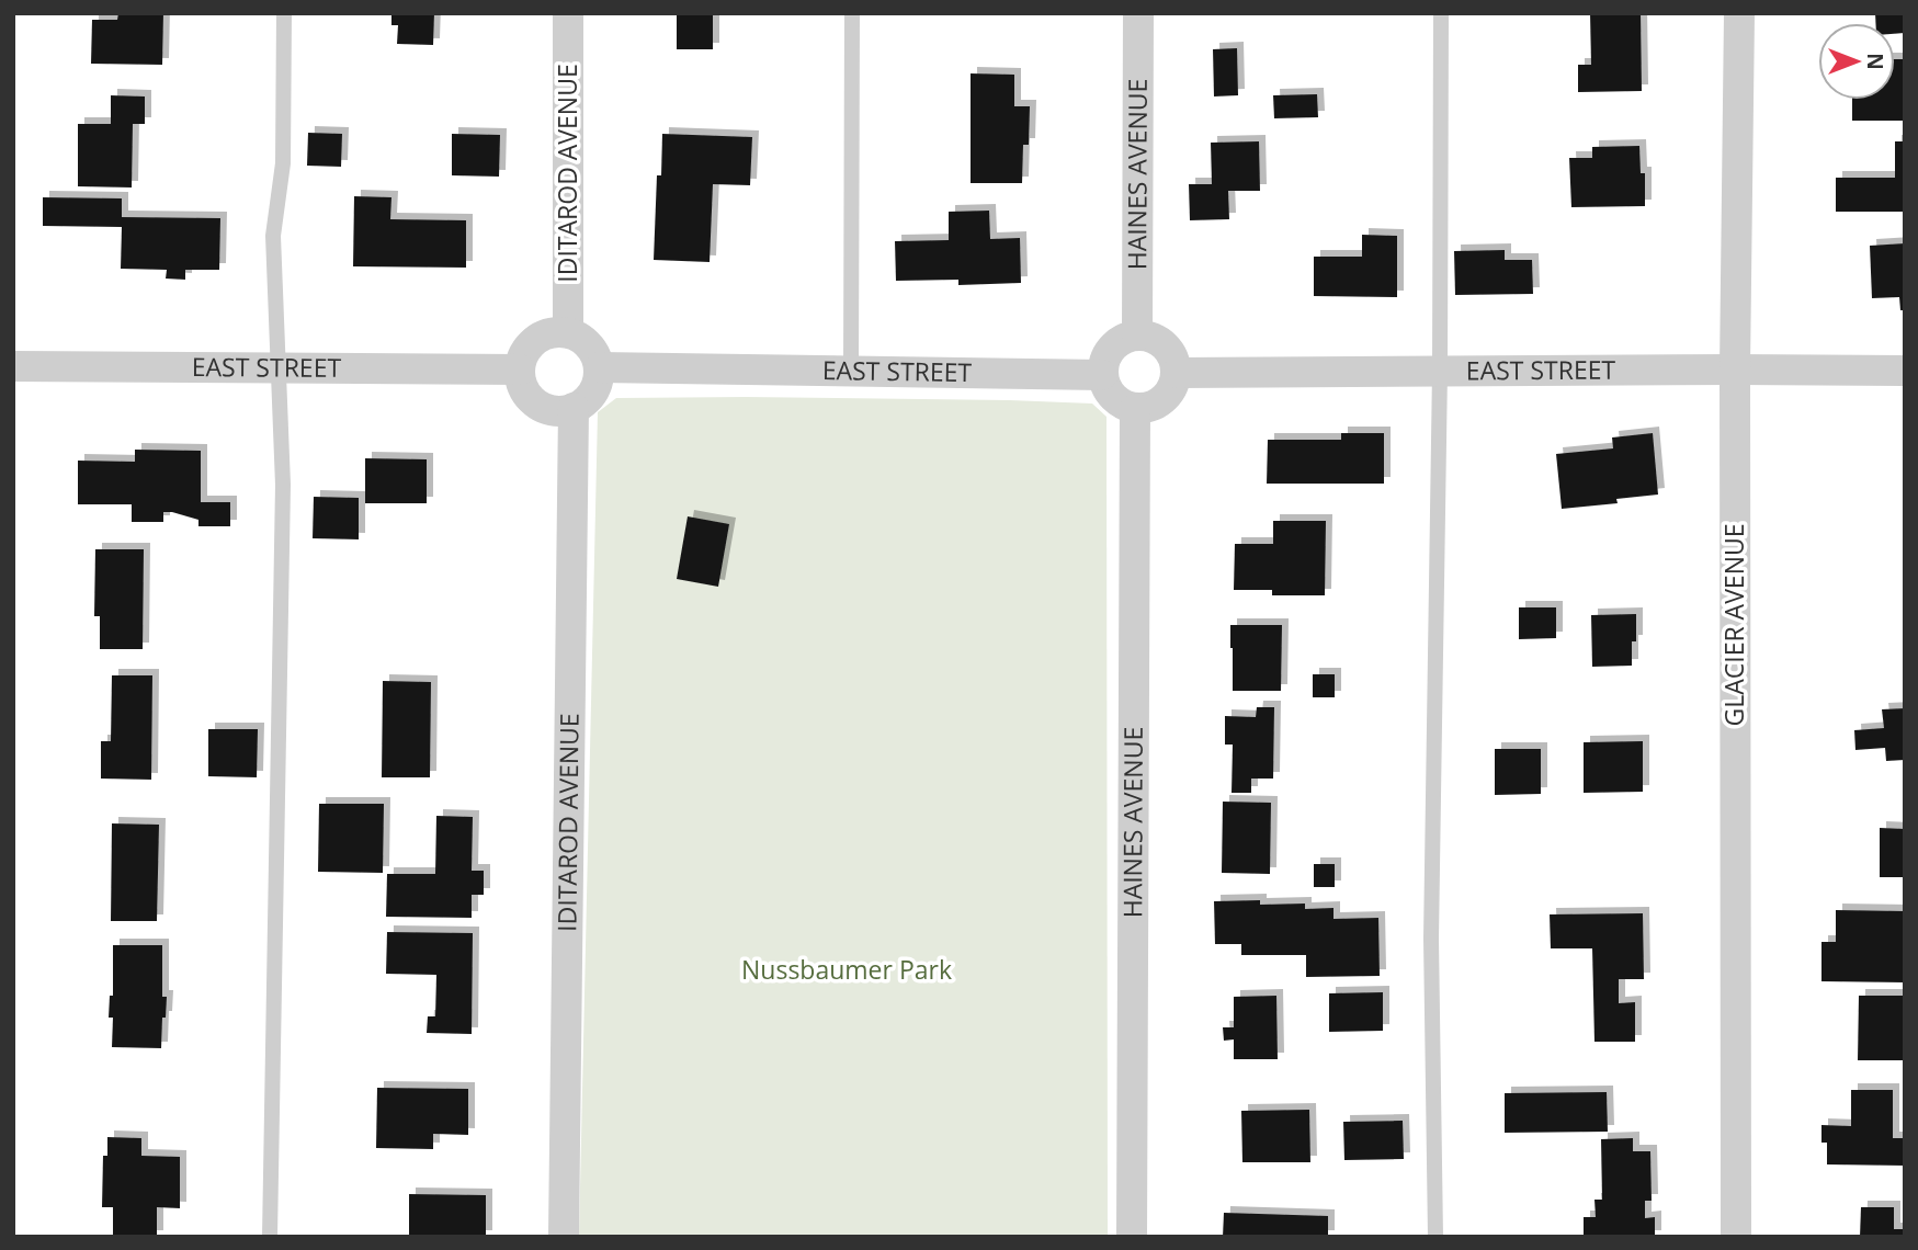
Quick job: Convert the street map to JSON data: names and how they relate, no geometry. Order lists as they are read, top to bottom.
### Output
{
  "streets": {
    "street": [
      "IDITAROD AVENUE",
      "HAINES AVENUE",
      "EAST STREET",
      "GLACIER AVENUE"
    ]
  },
  "crossings": [
    ["IDITAROD AVENUE", "EAST STREET"],
    ["HAINES AVENUE", "EAST STREET"],
    ["EAST STREET", "GLACIER AVENUE"]
  ],
  "parks": ["Nussbaumer Park"],
  "north": "right"
}
